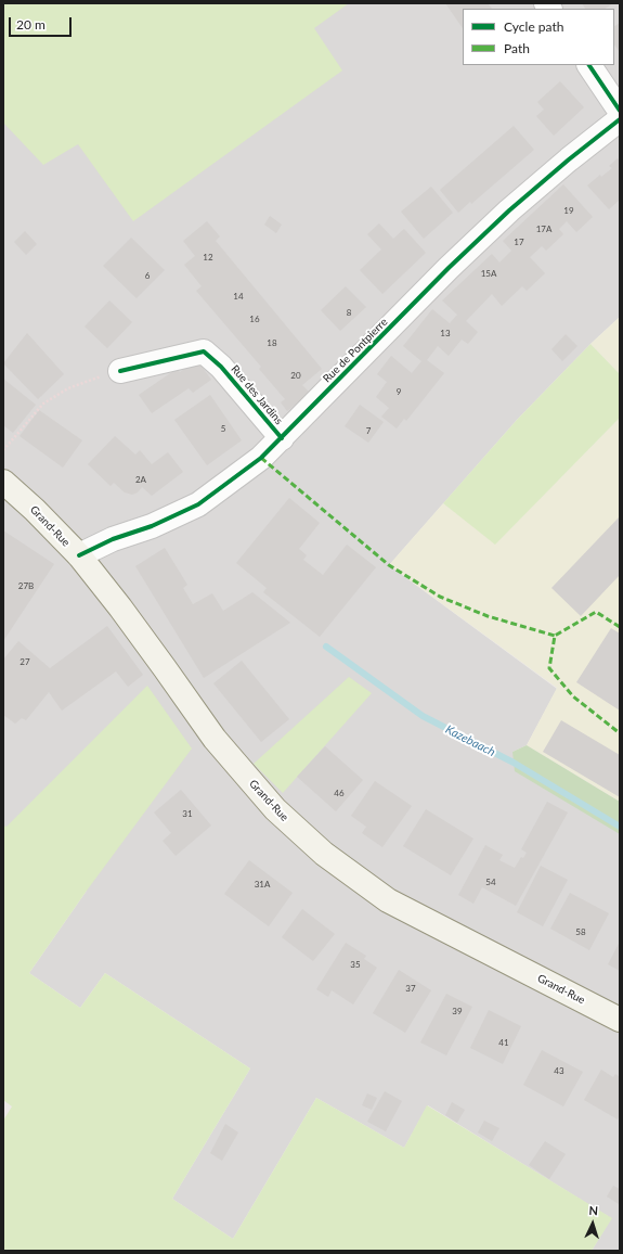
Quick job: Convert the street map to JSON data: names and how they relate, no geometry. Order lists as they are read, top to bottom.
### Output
{
  "streets": {
    "main road": ["Grand-Rue"],
    "street": ["Rue de Pontpierre", "Rue des Jardins"]
  },
  "crossings": [
    ["Rue de Pontpierre", "Rue des Jardins"],
    ["Rue de Pontpierre", "Grand-Rue"]
  ],
  "water": ["Kazebaach"],
  "house_numbers": [
    "19",
    "17A",
    "17",
    "12",
    "15A",
    "6",
    "14",
    "8",
    "16",
    "13",
    "18",
    "20",
    "9",
    "5",
    "7",
    "2A",
    "27B",
    "27",
    "46",
    "31",
    "54",
    "31A",
    "58",
    "35",
    "37",
    "39",
    "41",
    "43"
  ],
  "legend": ["Cycle path", "Path"],
  "scale_bar": "20 m",
  "north": "top"
}
